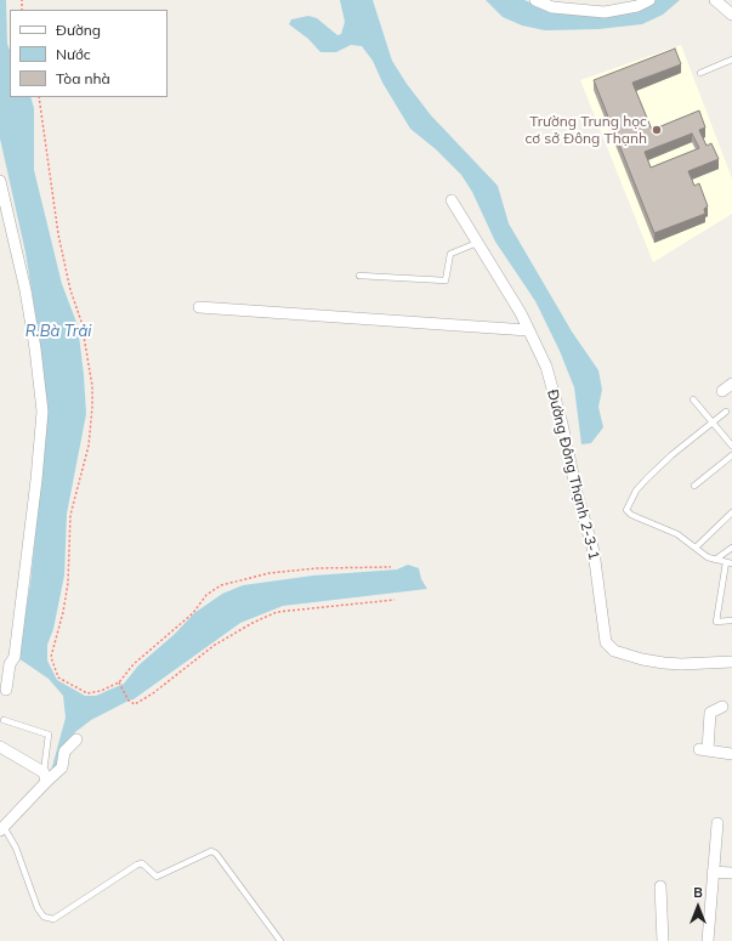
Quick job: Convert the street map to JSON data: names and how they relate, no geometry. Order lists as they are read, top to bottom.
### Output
{
  "streets": {
    "street": ["Đường Đông Thạnh 2-3-1"]
  },
  "water": ["R.Bà Trải"],
  "places": ["Trường Trung học cơ sở Đông Thạnh"],
  "legend": ["Đường", "Nước", "Tòa nhà"],
  "north": "top"
}
